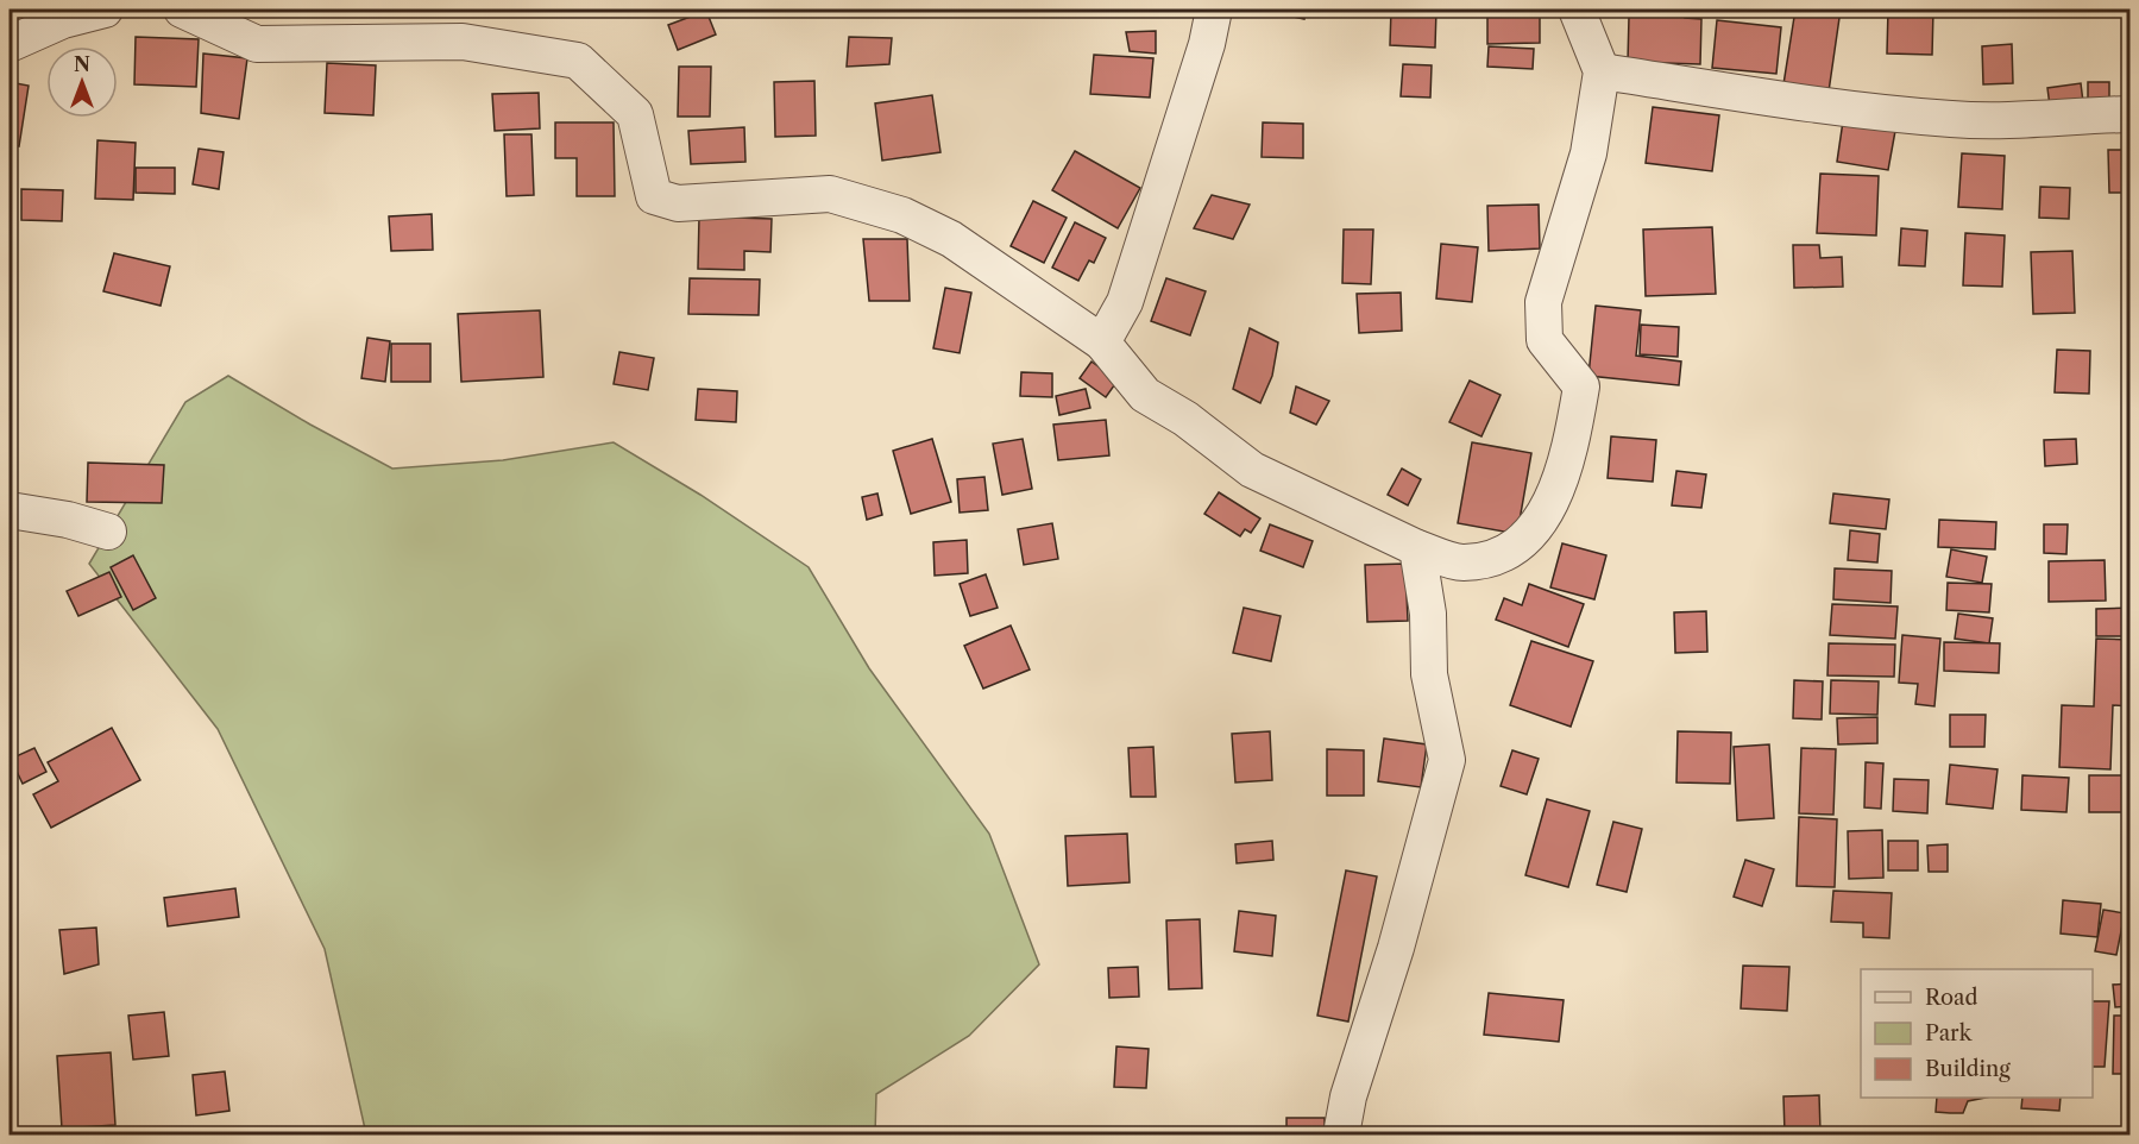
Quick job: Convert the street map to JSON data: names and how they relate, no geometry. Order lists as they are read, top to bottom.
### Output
{
  "legend": ["Road", "Park", "Building"],
  "north": "top"
}
